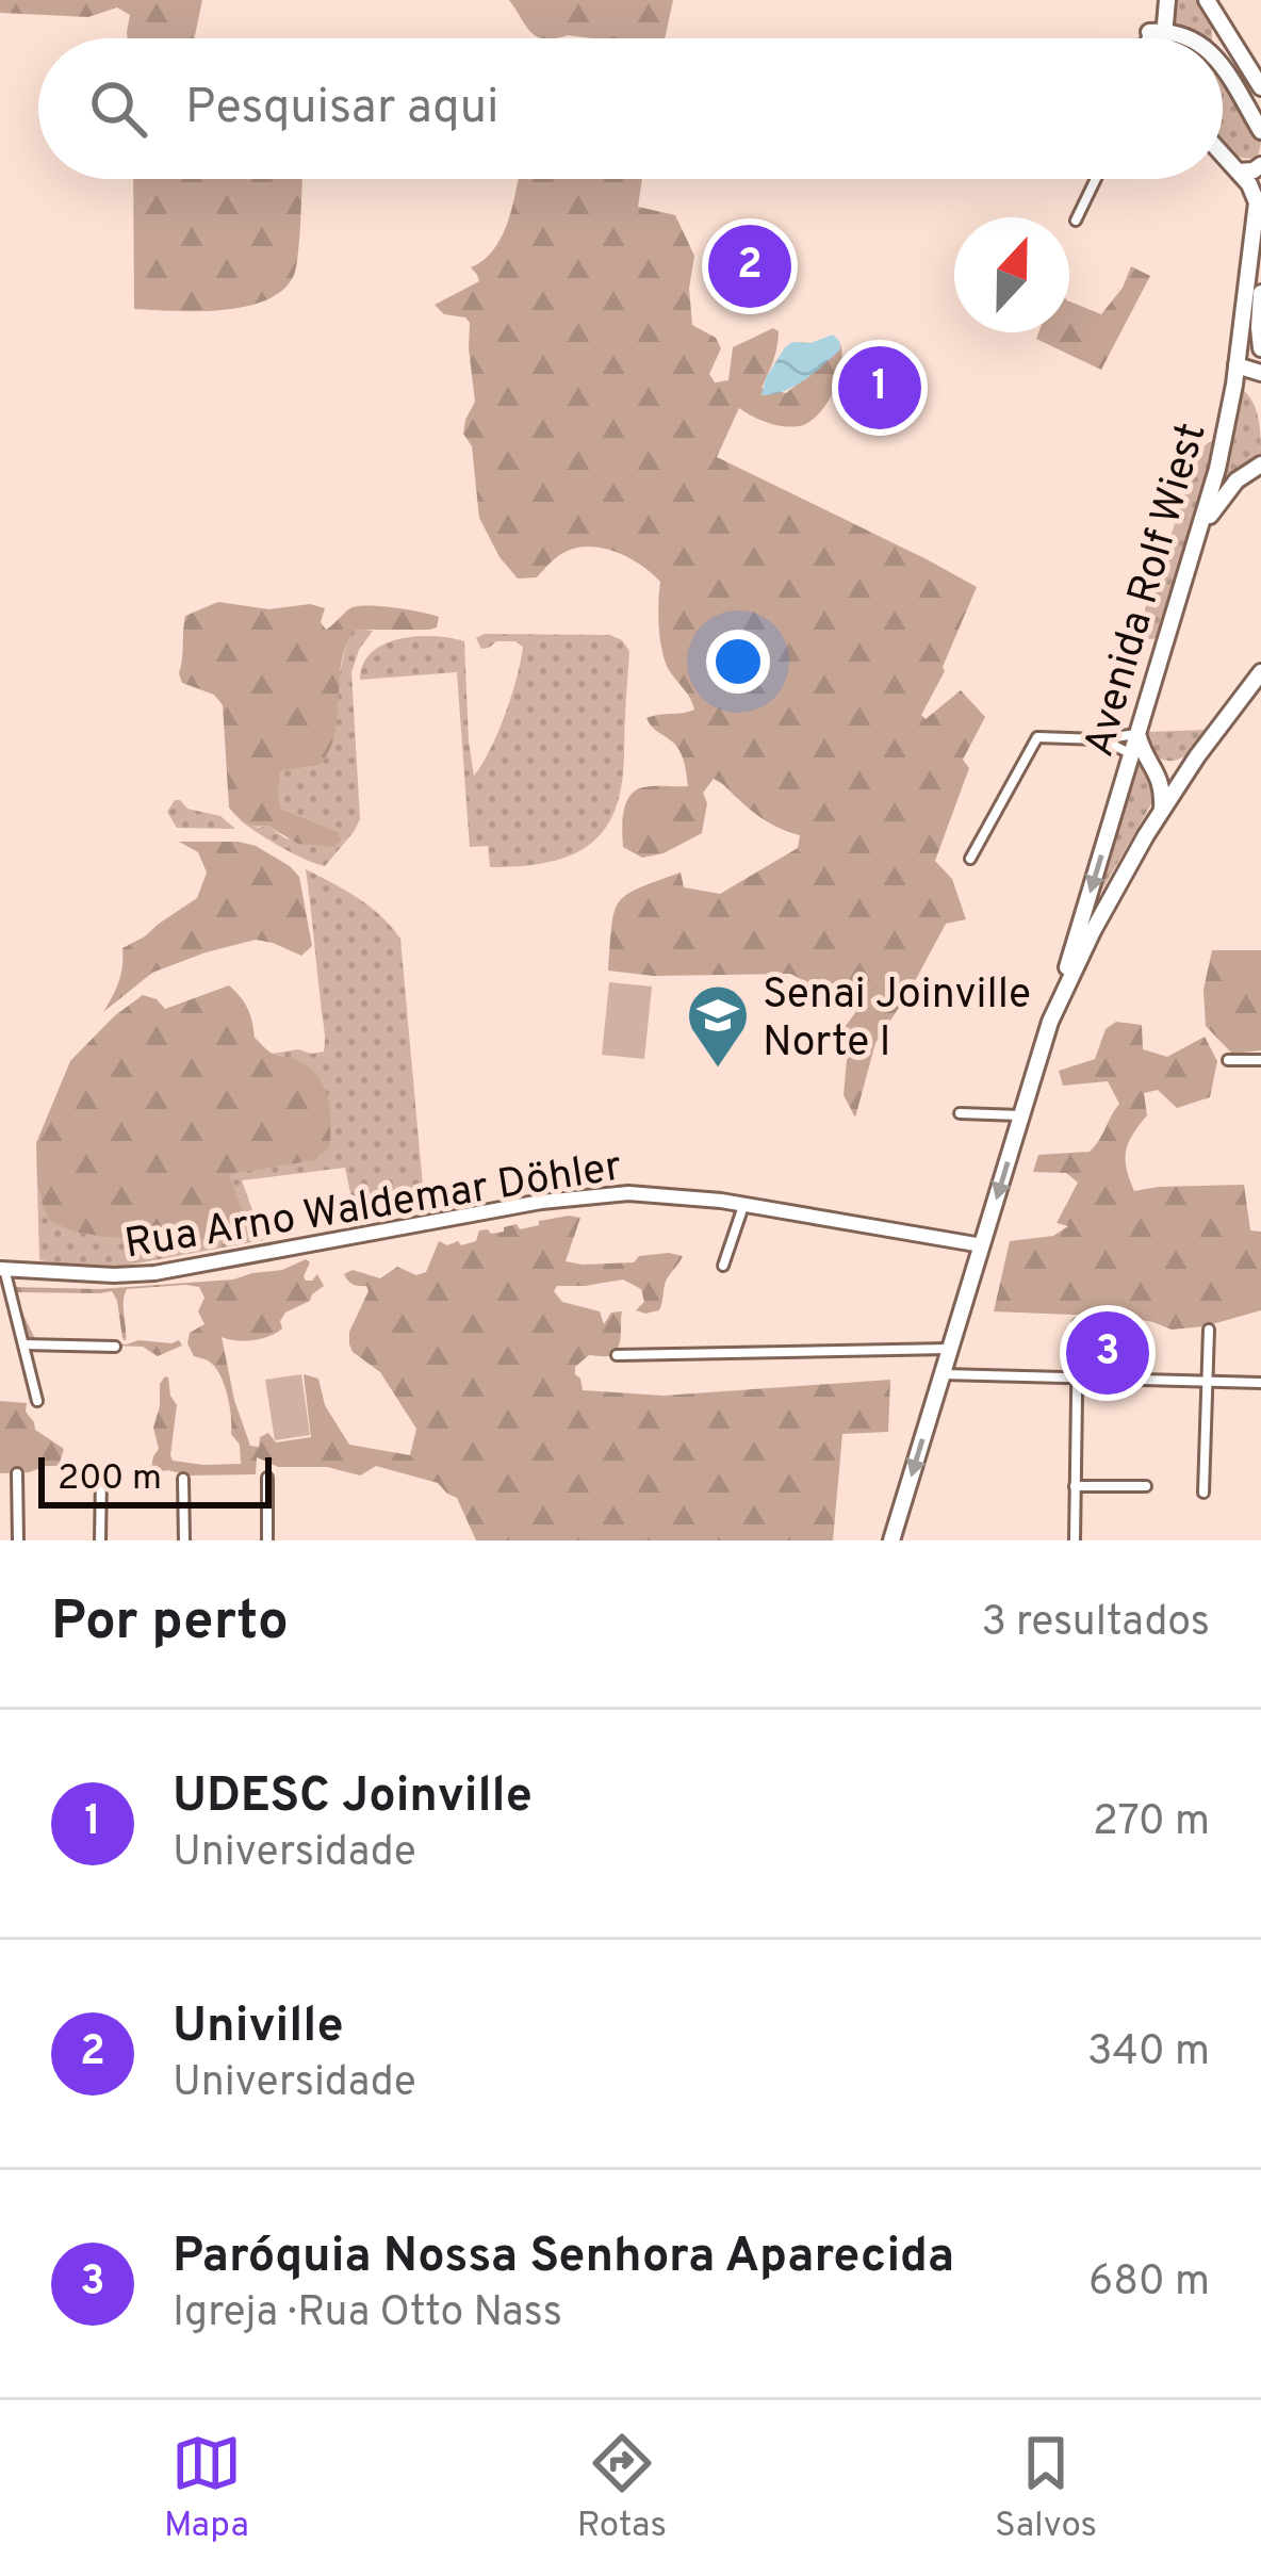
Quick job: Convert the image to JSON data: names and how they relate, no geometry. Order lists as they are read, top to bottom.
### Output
{
  "streets": {
    "main road": ["Avenida Rolf Wiest", "Rua Arno Waldemar Döhler"]
  },
  "places": {
    "school or university": ["Senai Joinville Norte I"]
  },
  "scale_bar": "200 m",
  "north": "top",
  "page": {
    "search": "Pesquisar aqui",
    "pins": ["2", "1", "3"],
    "scale": "200 m",
    "heading": ["Por perto", "3 resultados"],
    "list": [
      {
        "mark": "1",
        "name": "UDESC Joinville",
        "note": "Universidade",
        "value": "270 m"
      },
      {
        "mark": "2",
        "name": "Univille",
        "note": "Universidade",
        "value": "340 m"
      },
      {
        "mark": "3",
        "name": "Paróquia Nossa Senhora Aparecida",
        "note": "Igreja · Rua Otto Nass",
        "value": "680 m"
      }
    ],
    "nav": ["Mapa", "Rotas", "Salvos"]
  }
}
